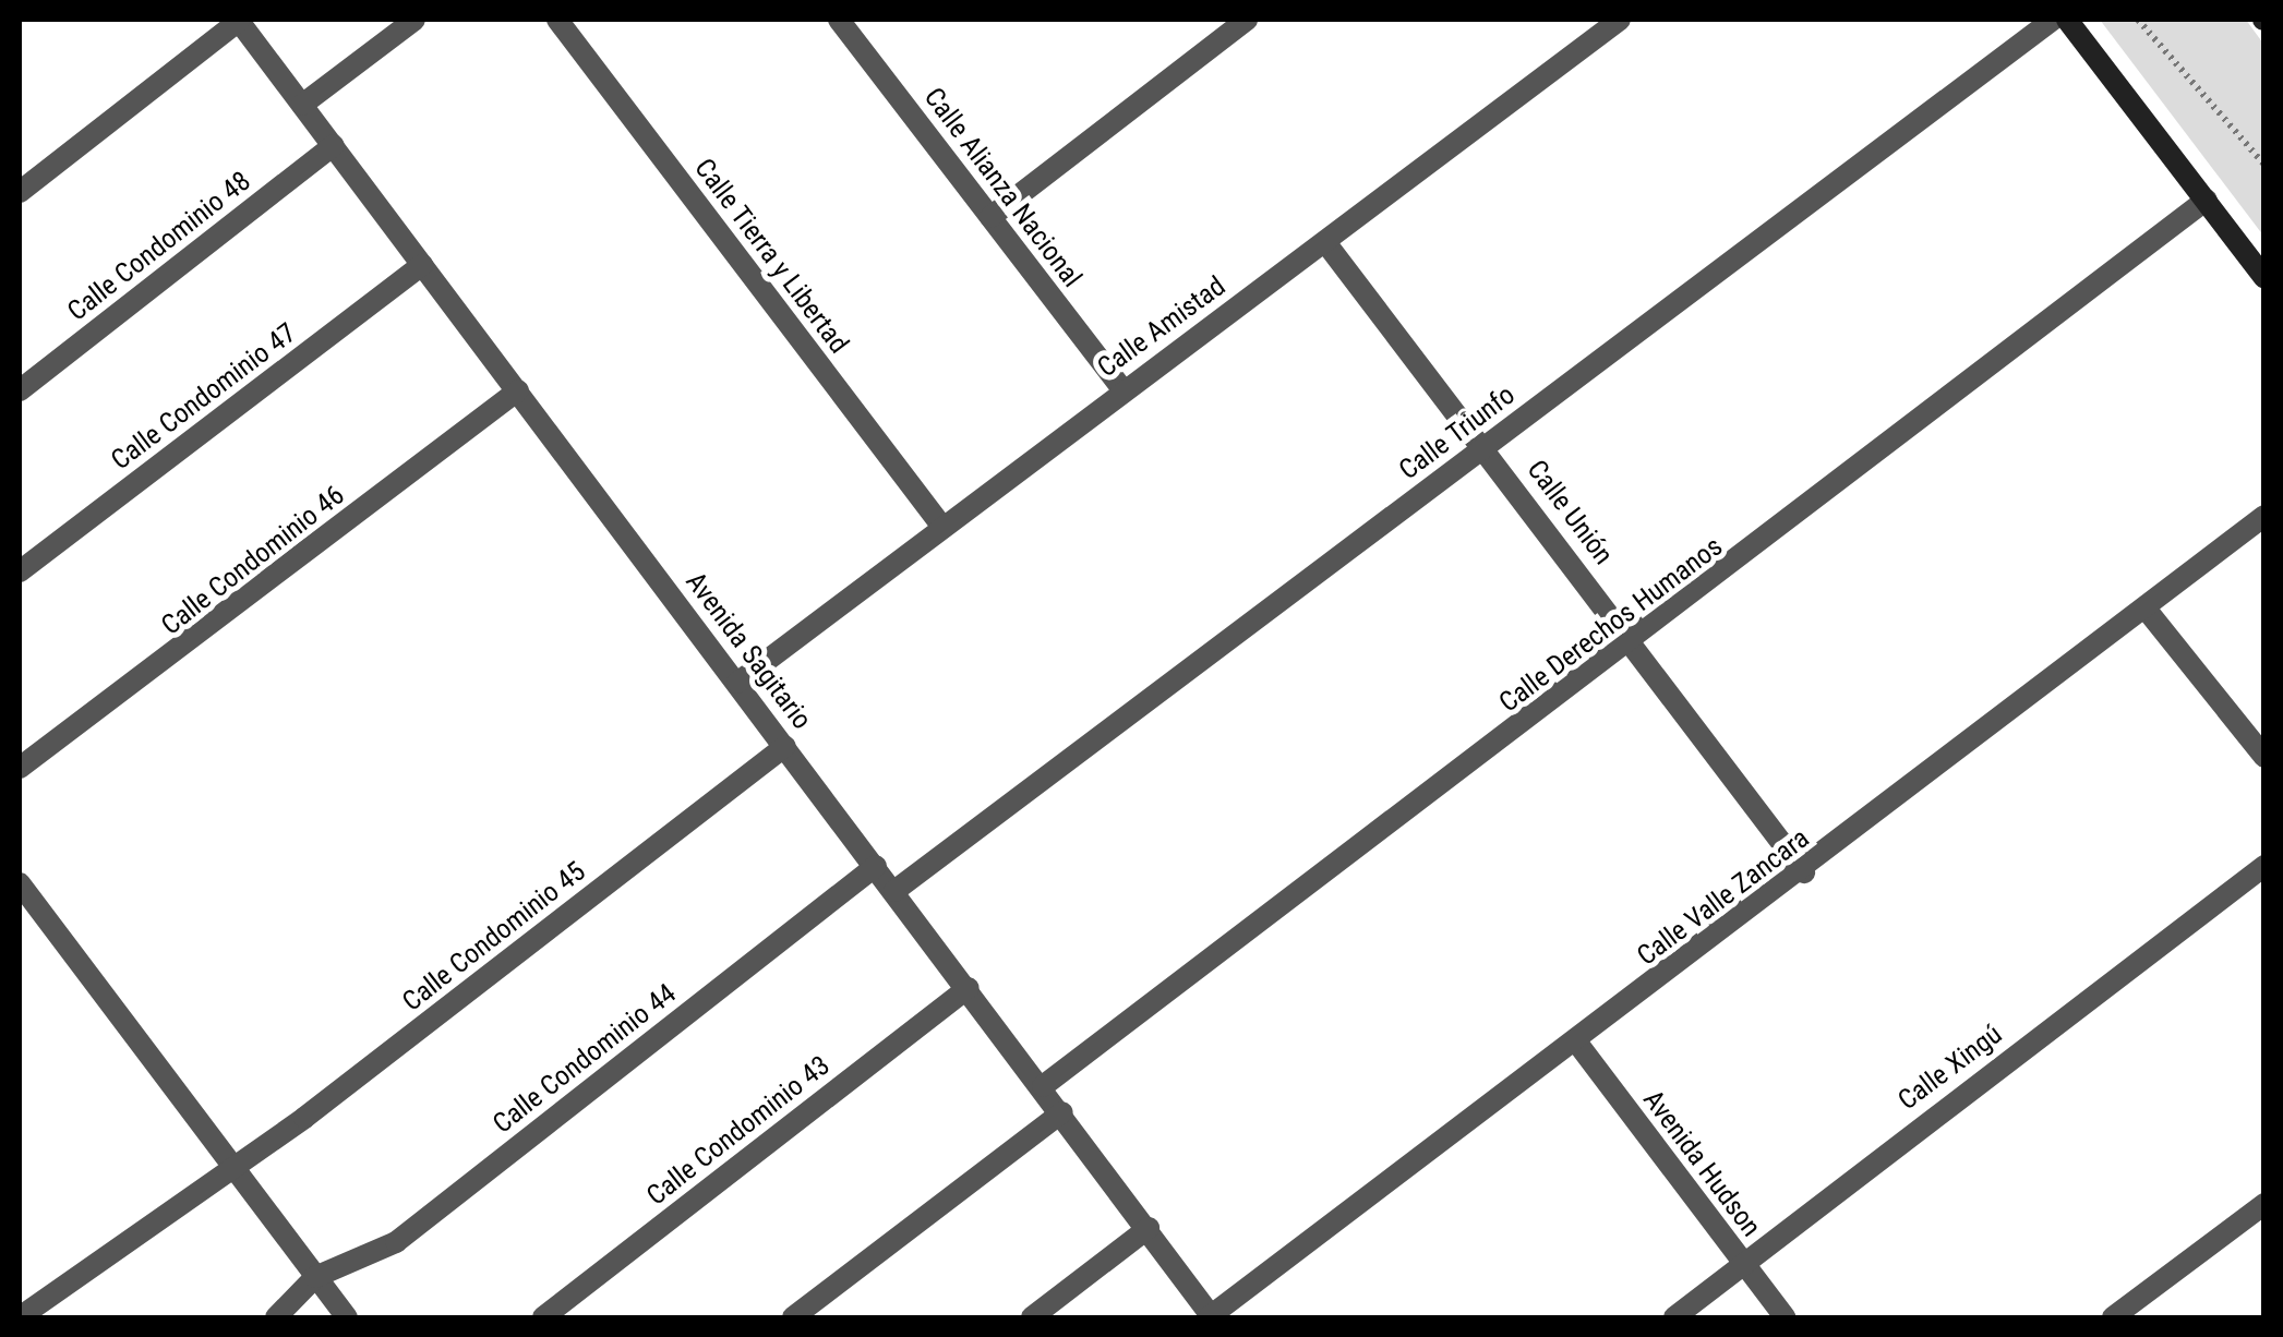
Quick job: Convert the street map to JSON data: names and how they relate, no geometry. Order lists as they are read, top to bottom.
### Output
{
  "streets": {
    "street": [
      "Calle Alianza Nacional",
      "Calle Condominio 48",
      "Calle Tierra y Libertad",
      "Calle Amistad",
      "Calle Condominio 47",
      "Calle Triunfo",
      "Calle Unión",
      "Calle Condominio 46",
      "Calle Derechos Humanos",
      "Avenida Sagitario",
      "Calle Valle Zancara",
      "Calle Condominio 45",
      "Calle Condominio 44",
      "Calle Xingú",
      "Calle Condominio 43",
      "Avenida Hudson"
    ]
  },
  "crossings": [
    ["Calle Alianza Nacional", "Calle Amistad"],
    ["Calle Condominio 48", "Avenida Sagitario"],
    ["Calle Tierra y Libertad", "Calle Amistad"],
    ["Calle Amistad", "Calle Unión"],
    ["Calle Amistad", "Avenida Sagitario"],
    ["Calle Condominio 47", "Avenida Sagitario"],
    ["Calle Triunfo", "Calle Unión"],
    ["Calle Triunfo", "Avenida Sagitario"],
    ["Calle Unión", "Calle Derechos Humanos"],
    ["Calle Unión", "Calle Valle Zancara"],
    ["Calle Condominio 46", "Avenida Sagitario"],
    ["Calle Derechos Humanos", "Avenida Sagitario"],
    ["Avenida Sagitario", "Calle Valle Zancara"],
    ["Avenida Sagitario", "Calle Condominio 45"],
    ["Avenida Sagitario", "Calle Condominio 44"],
    ["Avenida Sagitario", "Calle Condominio 43"],
    ["Calle Valle Zancara", "Avenida Hudson"],
    ["Calle Xingú", "Avenida Hudson"]
  ]
}
